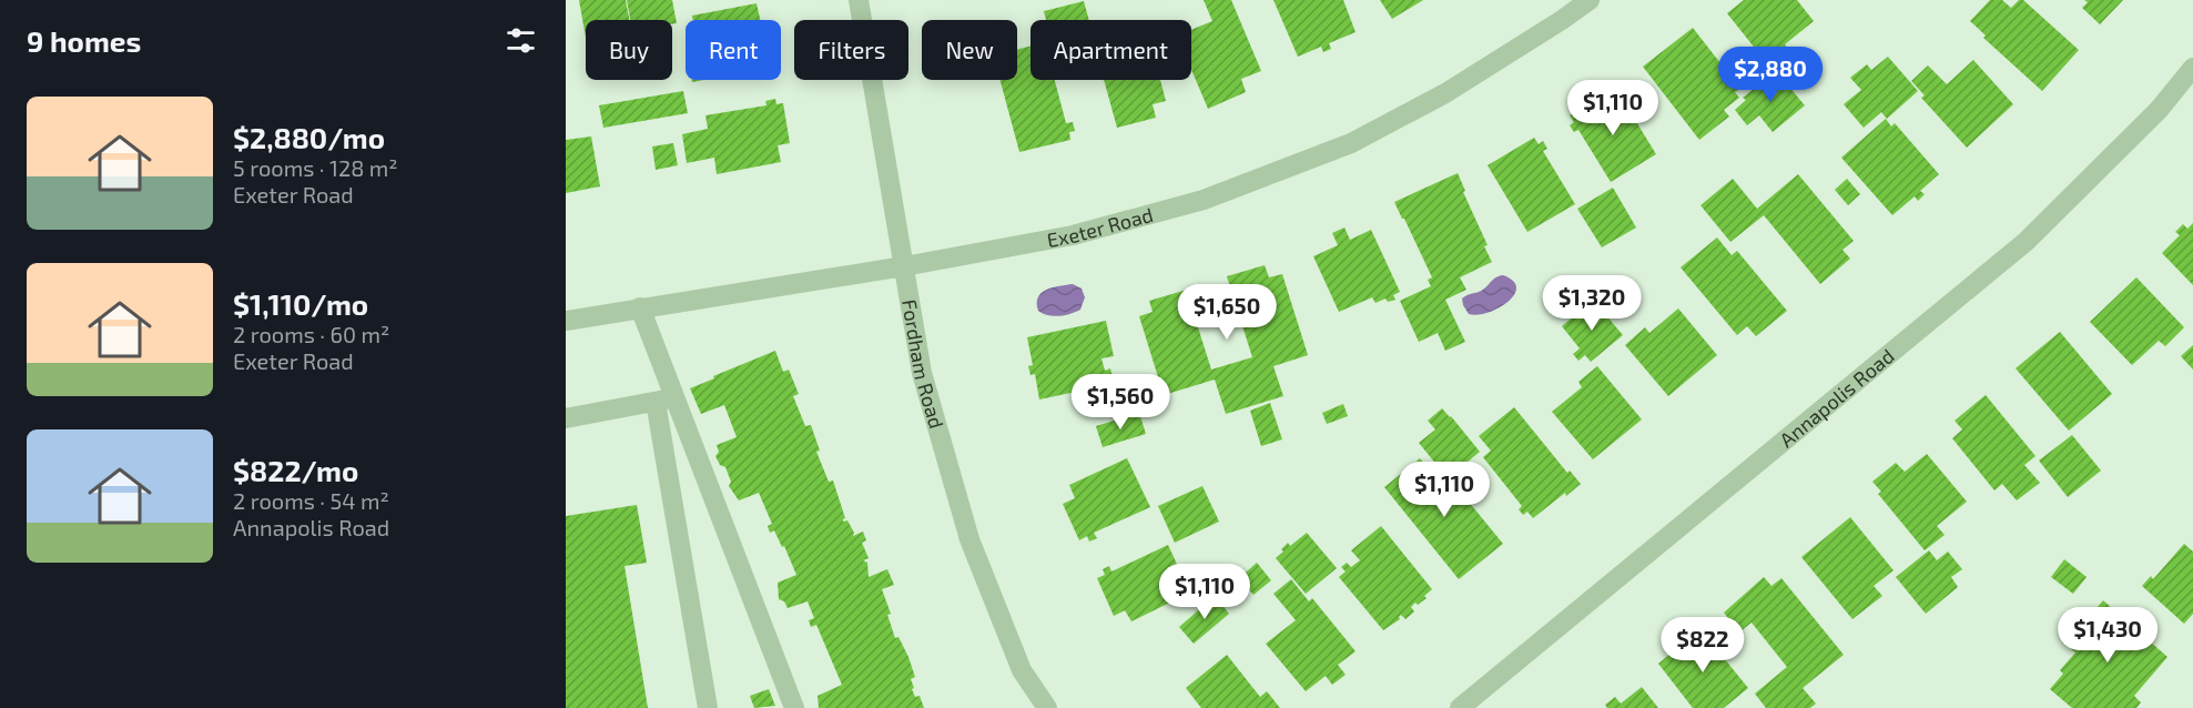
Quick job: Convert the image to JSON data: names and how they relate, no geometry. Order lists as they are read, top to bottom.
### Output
{
  "streets": {
    "street": ["Exeter Road", "Fordham Road", "Annapolis Road"]
  },
  "crossings": [
    ["Exeter Road", "Fordham Road"]
  ],
  "page": {
    "heading": "9 homes",
    "chip": [
      "Buy",
      "Rent",
      "Filters",
      "New",
      "Apartment"
    ],
    "price": [
      "$2,880",
      "$1,110",
      "$1,320",
      "$1,650",
      "$1,560",
      "$1,110",
      "$1,110",
      "$1,430",
      "$822"
    ],
    "list": [
      {
        "name": "$2,880/mo",
        "note": "5 rooms · 128 m² · Exeter Road"
      },
      {
        "name": "$1,110/mo",
        "note": "2 rooms · 60 m² · Exeter Road"
      },
      {
        "name": "$822/mo",
        "note": "2 rooms · 54 m² · Annapolis Road"
      }
    ]
  }
}
